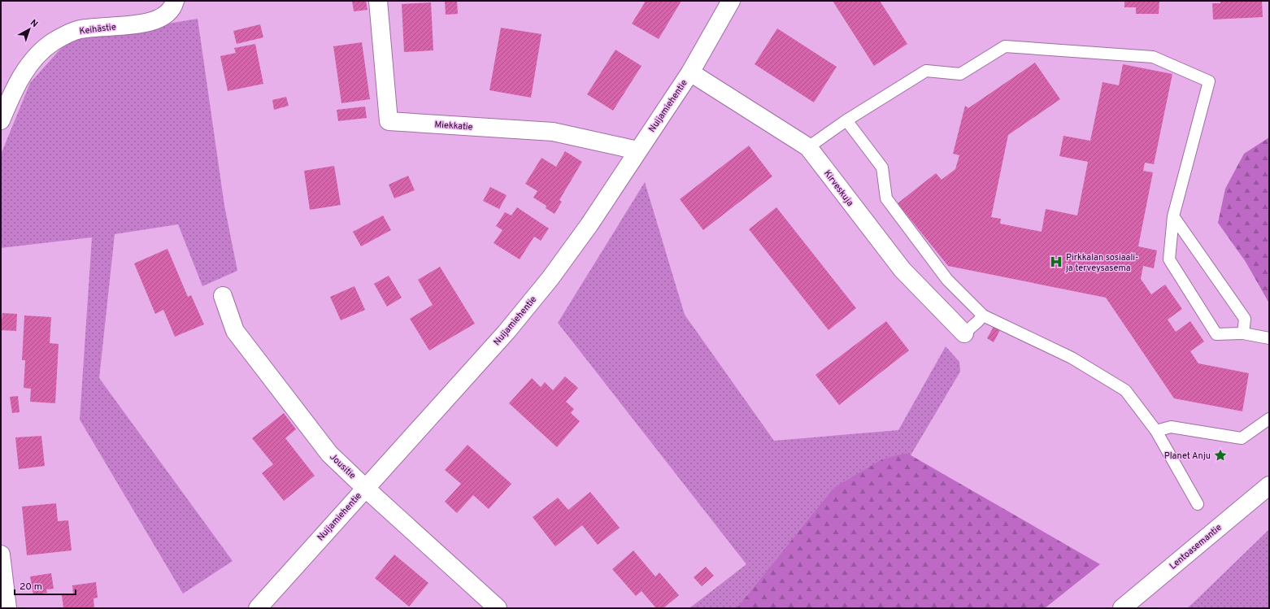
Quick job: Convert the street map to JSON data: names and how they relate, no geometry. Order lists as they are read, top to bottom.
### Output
{
  "streets": {
    "street": [
      "Keihästie",
      "Nuijamiehentie",
      "Miekkatie",
      "Kirveskuja",
      "Jousitie",
      "Lentoasemantie"
    ]
  },
  "crossings": [
    ["Nuijamiehentie", "Miekkatie"],
    ["Nuijamiehentie", "Kirveskuja"],
    ["Nuijamiehentie", "Jousitie"]
  ],
  "places": {
    "hospital": ["Pirkkalan sosiaali- ja terveysasema"],
    "place": ["Planet Anju"]
  },
  "scale_bar": "20 m",
  "north": "top right"
}
